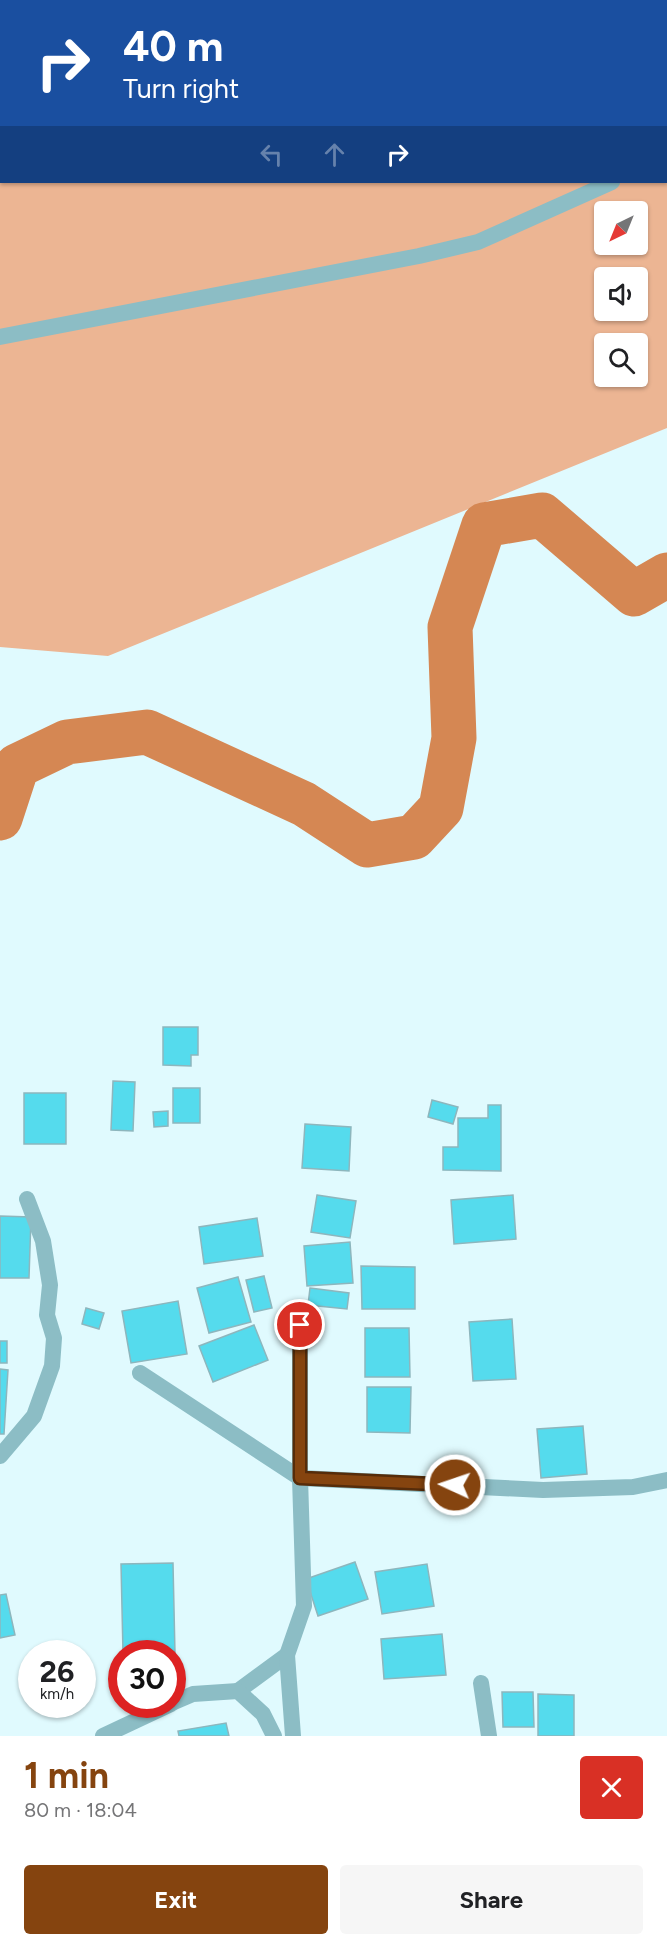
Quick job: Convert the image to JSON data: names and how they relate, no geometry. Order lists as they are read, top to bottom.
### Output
{
  "north": "bottom left",
  "page": {
    "turn": ["40 m", "Turn right"],
    "speed": "26 km/h",
    "limit": "30",
    "heading": ["1 min", "80 m · 18:04"],
    "buttons": ["Exit", "Share"]
  }
}
